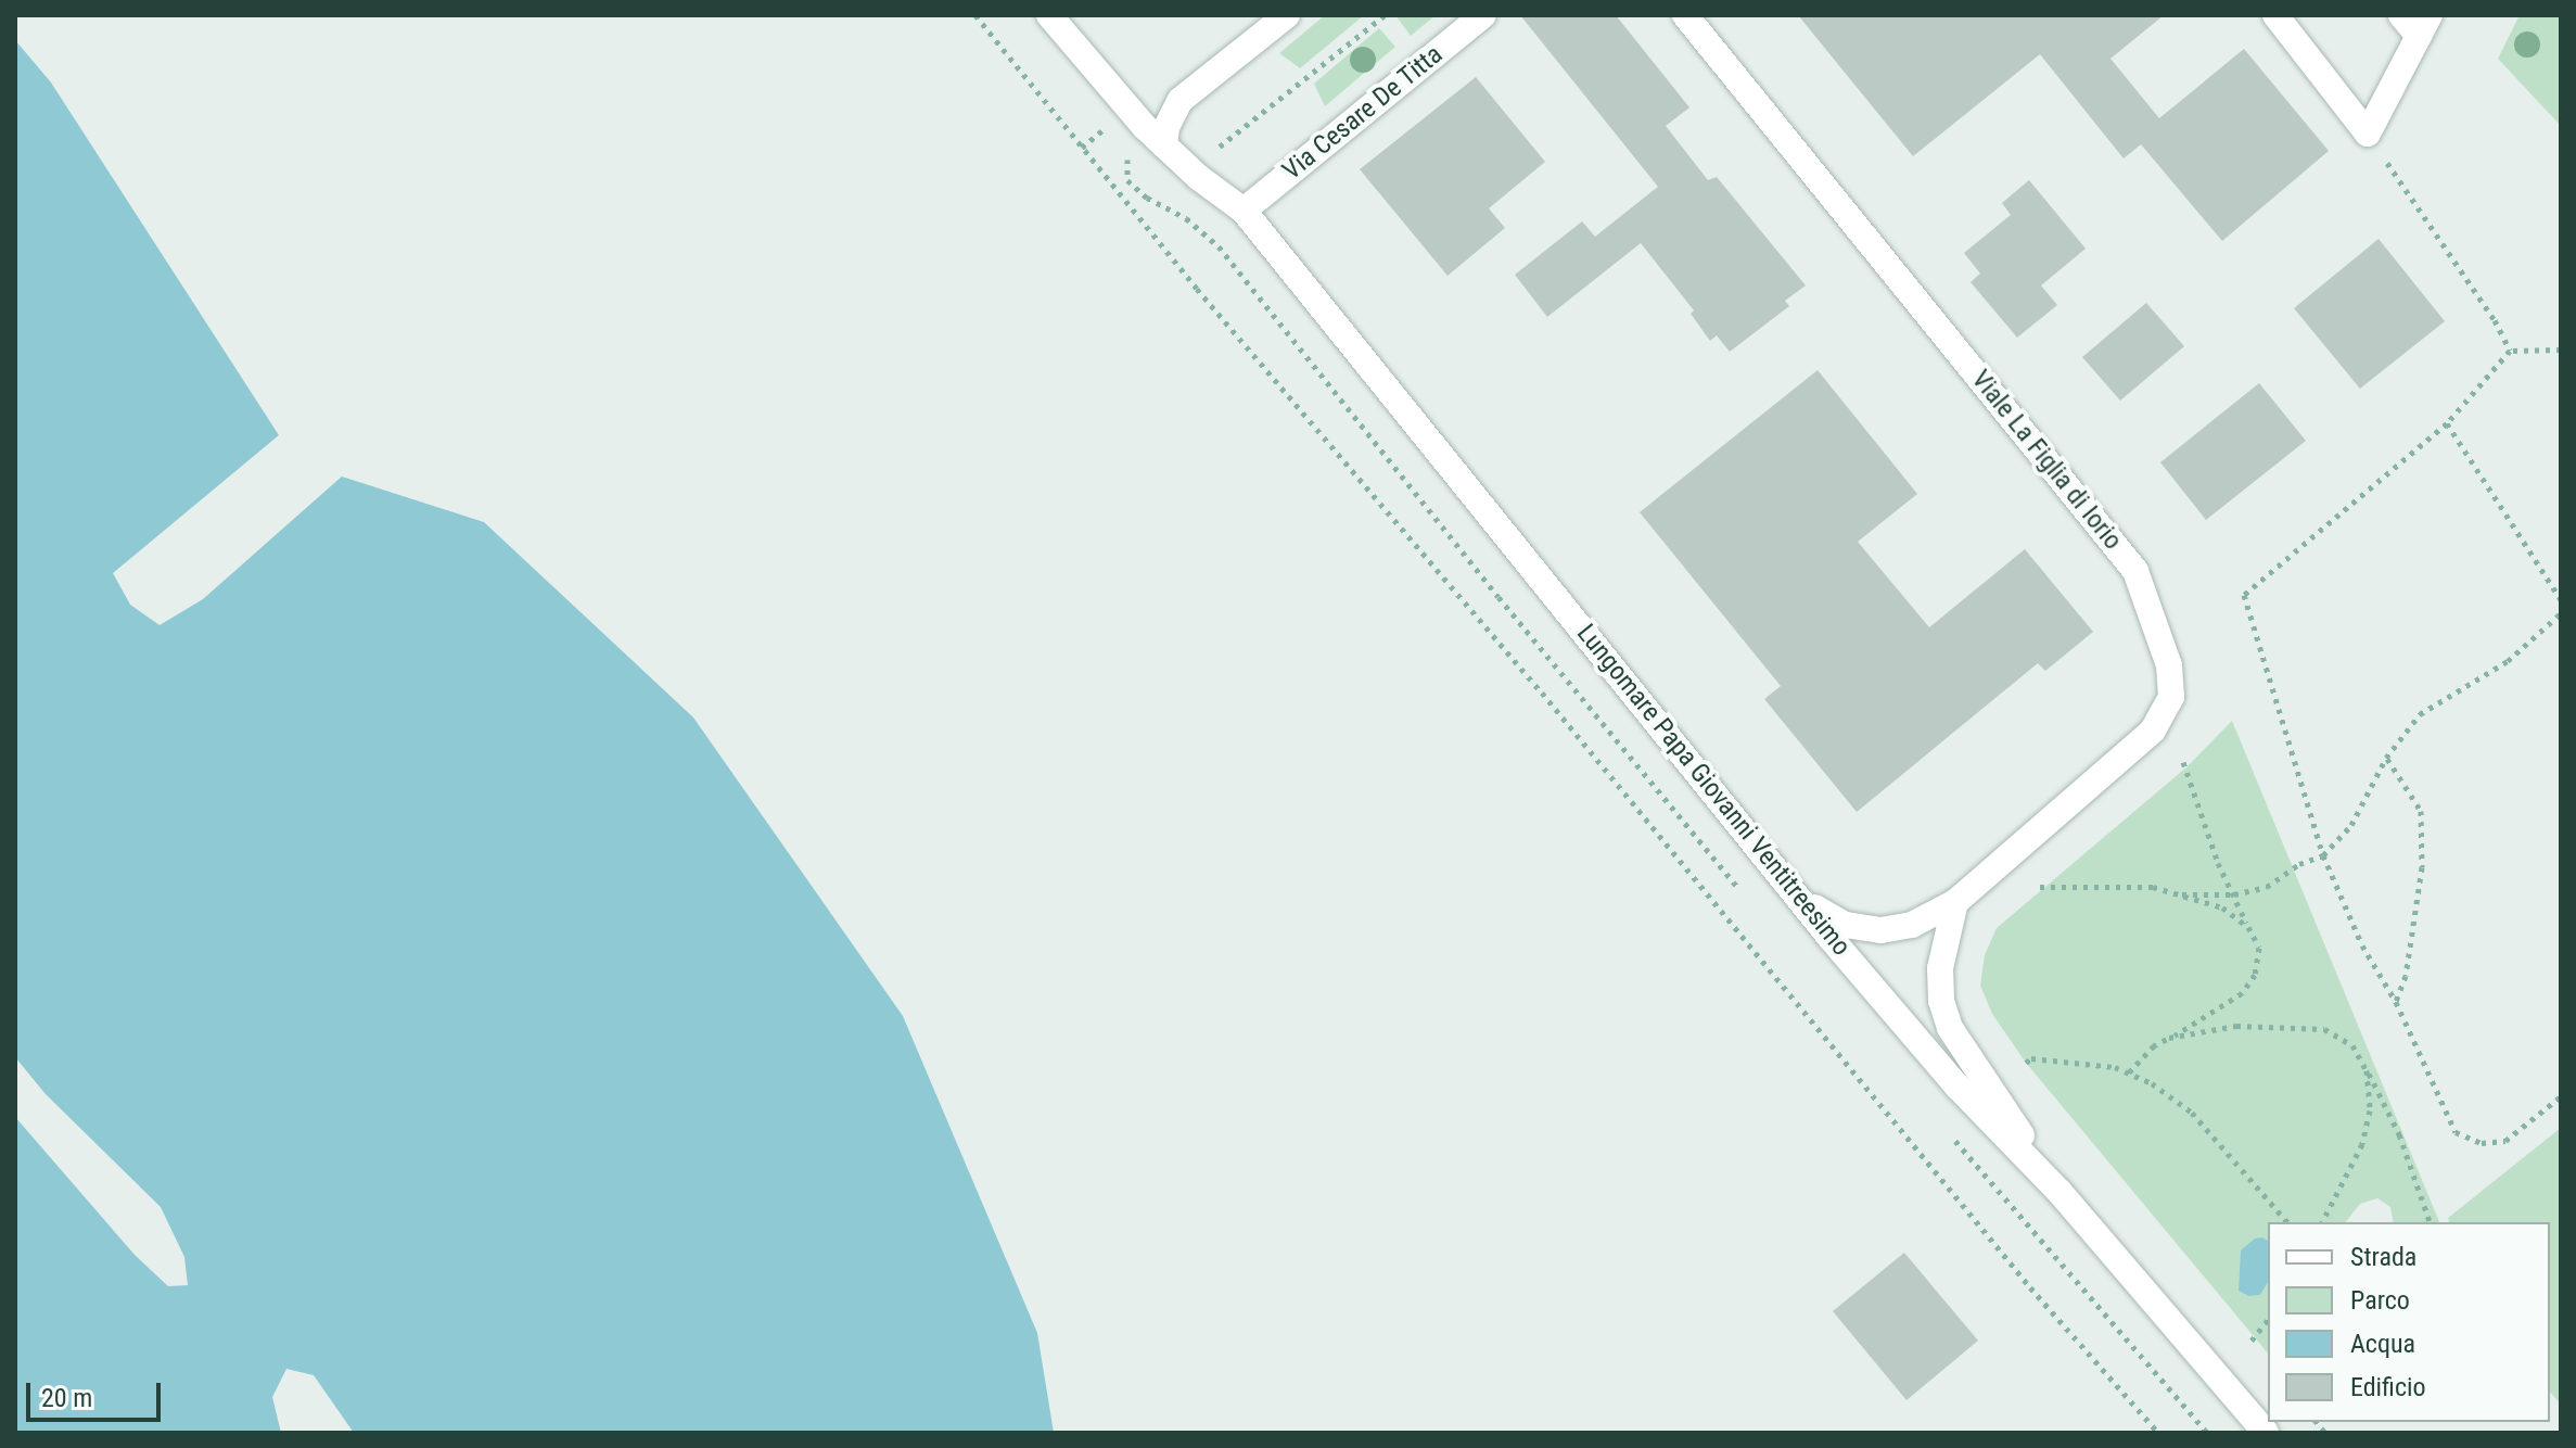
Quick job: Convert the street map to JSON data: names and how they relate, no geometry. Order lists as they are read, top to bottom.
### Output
{
  "streets": {
    "street": ["Via Cesare De Titta", "Viale La Figlia di Iorio", "Lungomare Papa Giovanni Ventitreesimo"]
  },
  "crossings": [
    ["Via Cesare De Titta", "Lungomare Papa Giovanni Ventitreesimo"],
    ["Viale La Figlia di Iorio", "Lungomare Papa Giovanni Ventitreesimo"]
  ],
  "legend": [
    "Strada",
    "Parco",
    "Acqua",
    "Edificio"
  ],
  "scale_bar": "20 m"
}
